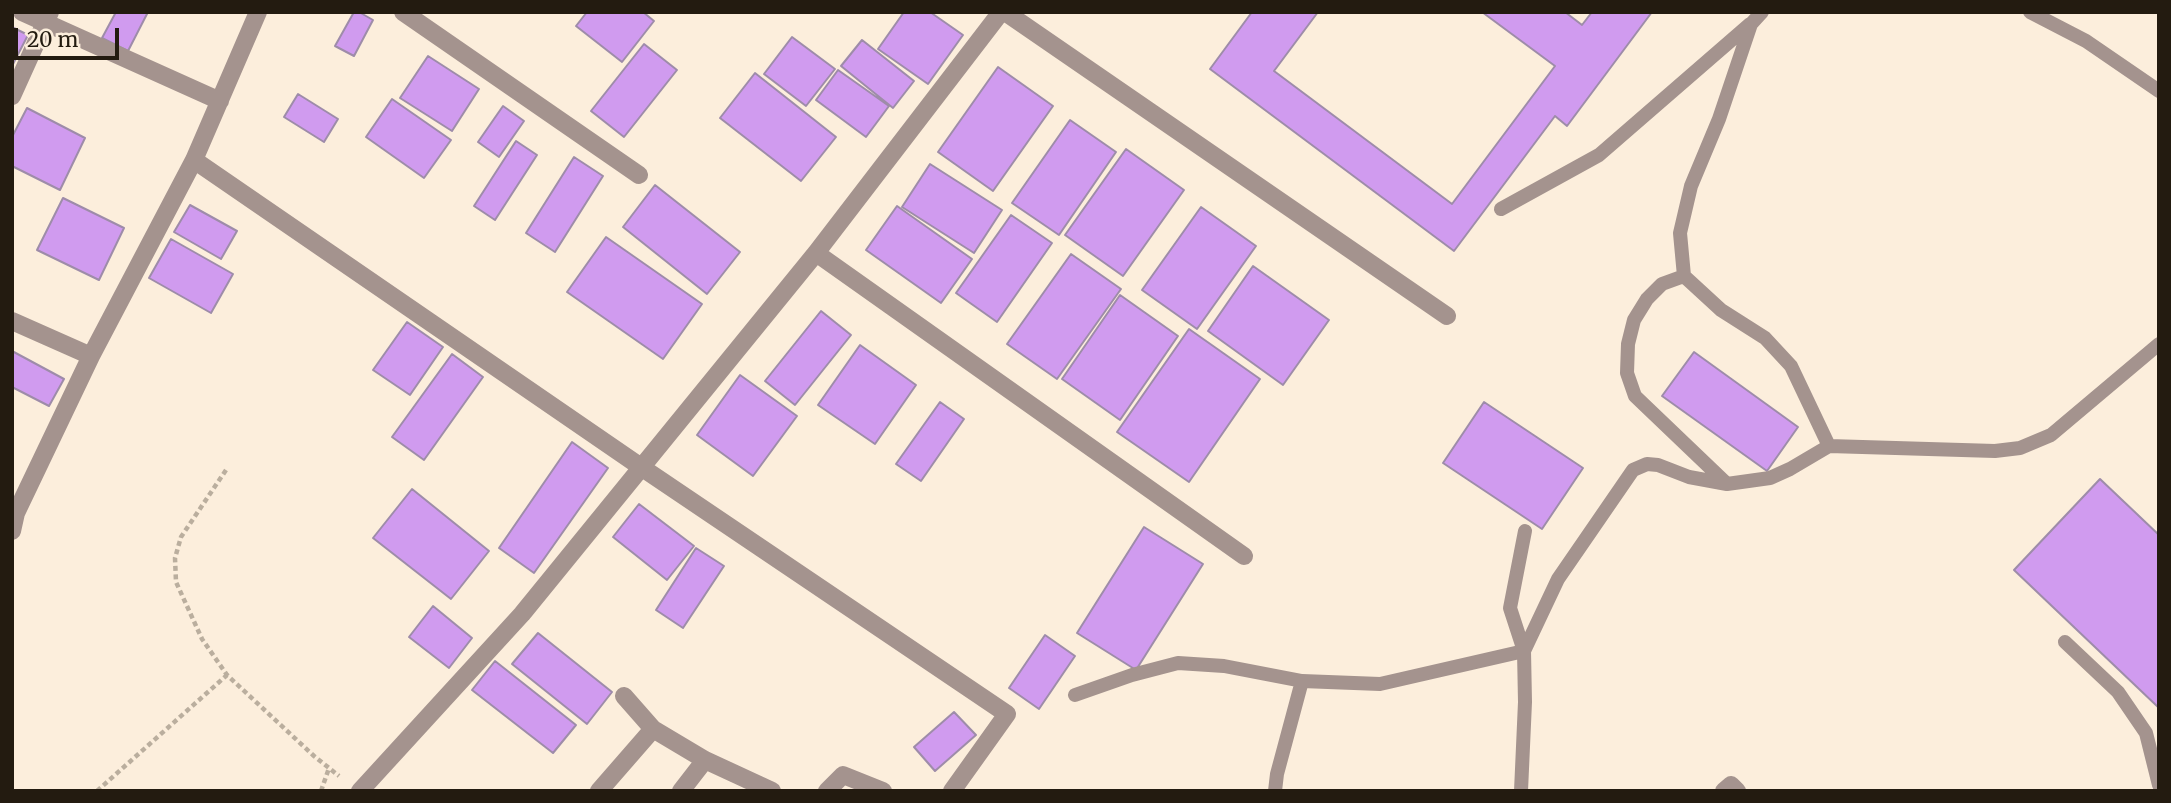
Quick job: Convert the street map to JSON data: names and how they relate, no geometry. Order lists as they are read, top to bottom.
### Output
{
  "scale_bar": "20 m"
}
